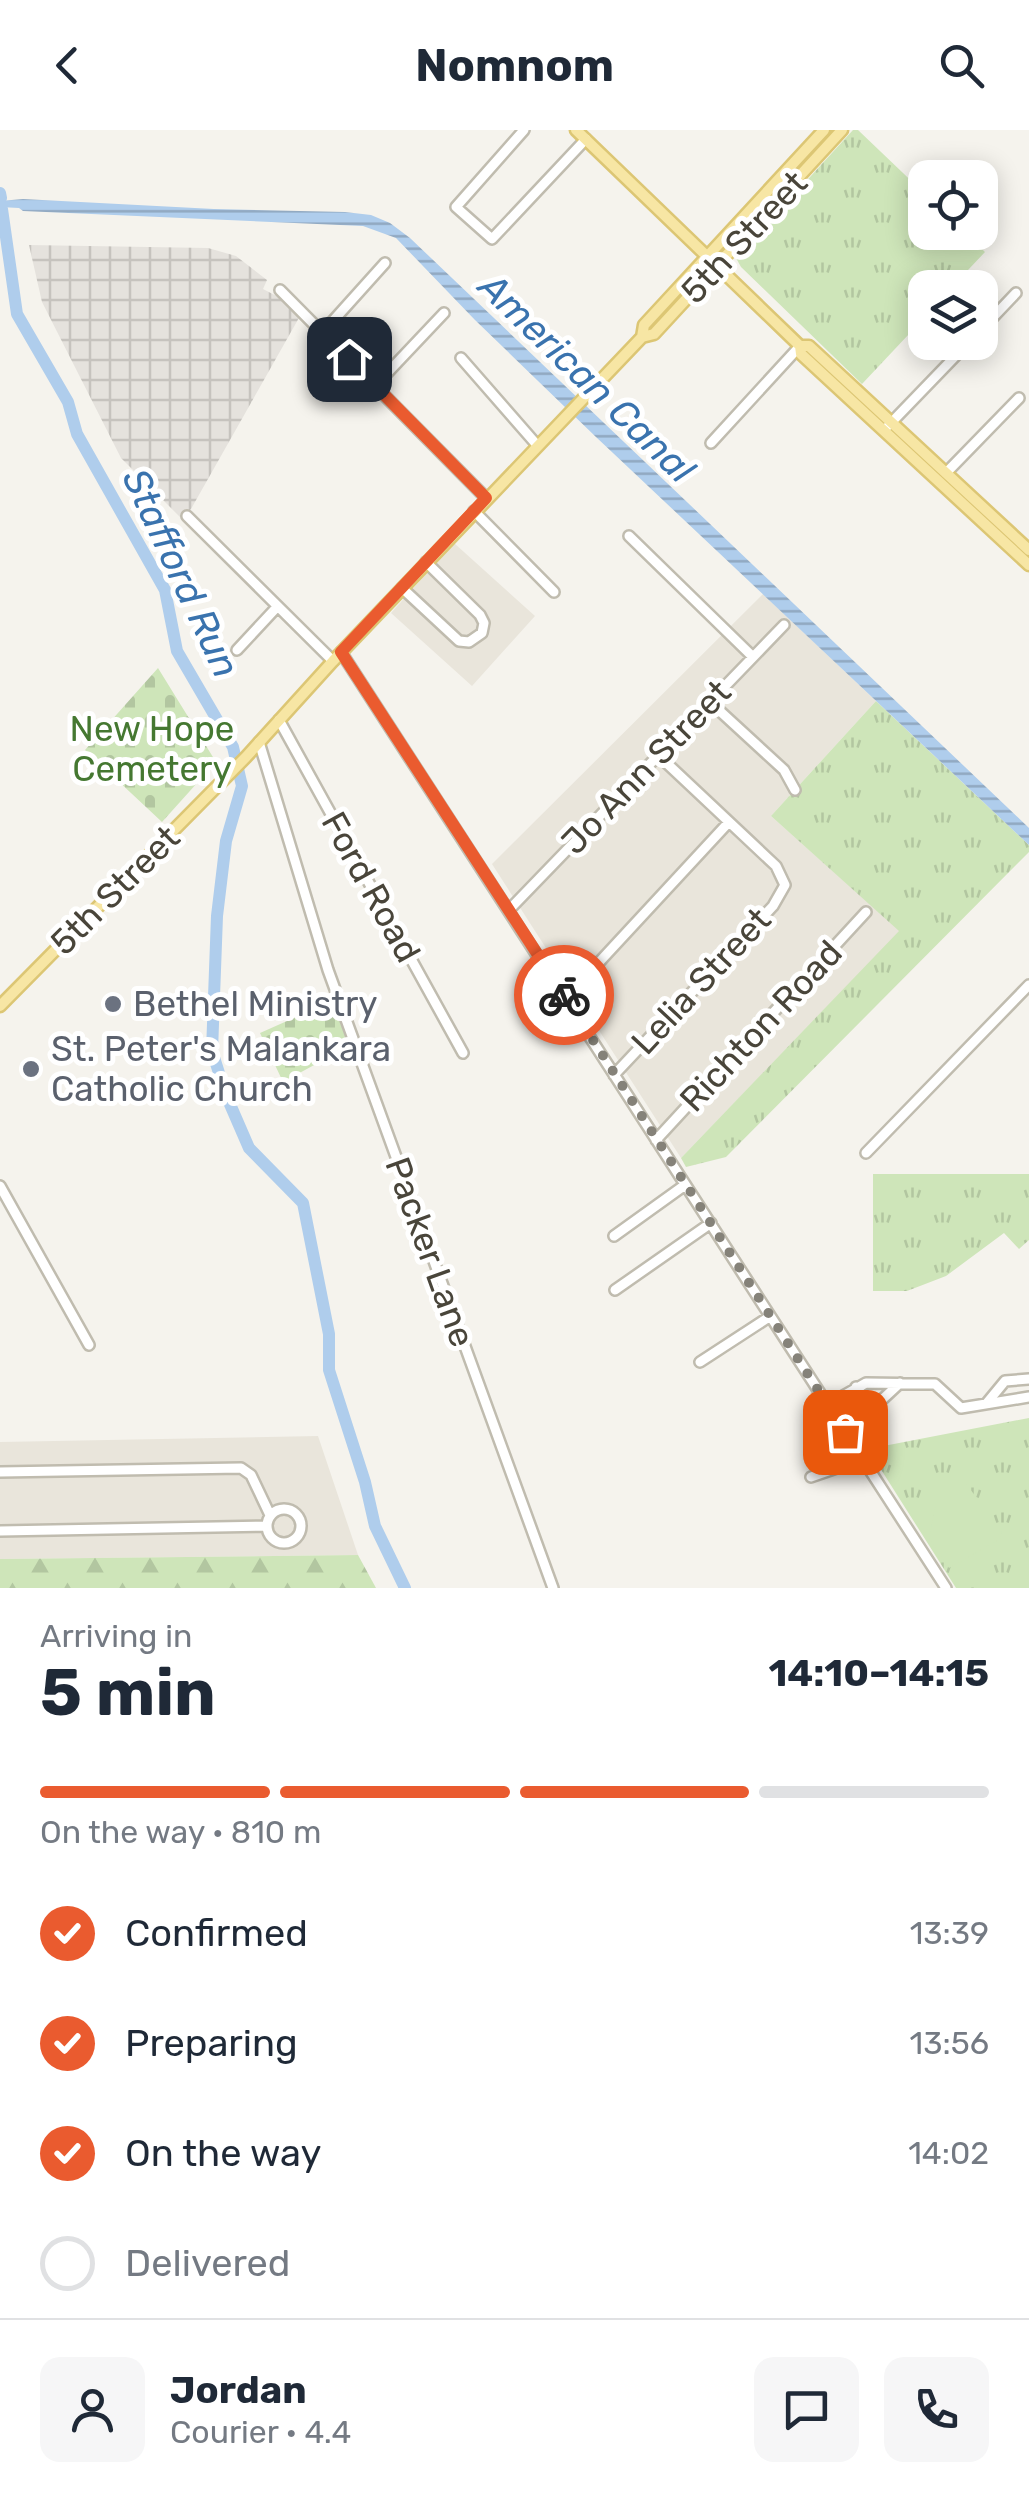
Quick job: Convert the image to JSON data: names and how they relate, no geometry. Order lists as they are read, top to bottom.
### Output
{
  "streets": {
    "main road": ["5th Street"],
    "street": [
      "Jo Ann Street",
      "Ford Road",
      "Lelia Street",
      "Richton Road",
      "Packer Lane"
    ]
  },
  "crossings": [
    ["5th Street", "Ford Road"],
    ["5th Street", "Packer Lane"],
    ["Jo Ann Street", "Lelia Street"]
  ],
  "water": ["American Canal", "Stafford Run"],
  "parks": ["New Hope Cemetery"],
  "places": ["Bethel Ministry", "St. Peter's Malankara Catholic Church"],
  "page": {
    "header": "Nomnom",
    "heading": ["5 min", "Arriving in", "14:10–14:15"],
    "panel": ["Jordan", "Courier · 4.4"],
    "bar": "On the way · 810 m",
    "list": [
      ["Confirmed", "13:39"],
      ["Preparing", "13:56"],
      ["On the way", "14:02"],
      "Delivered"
    ]
  }
}
